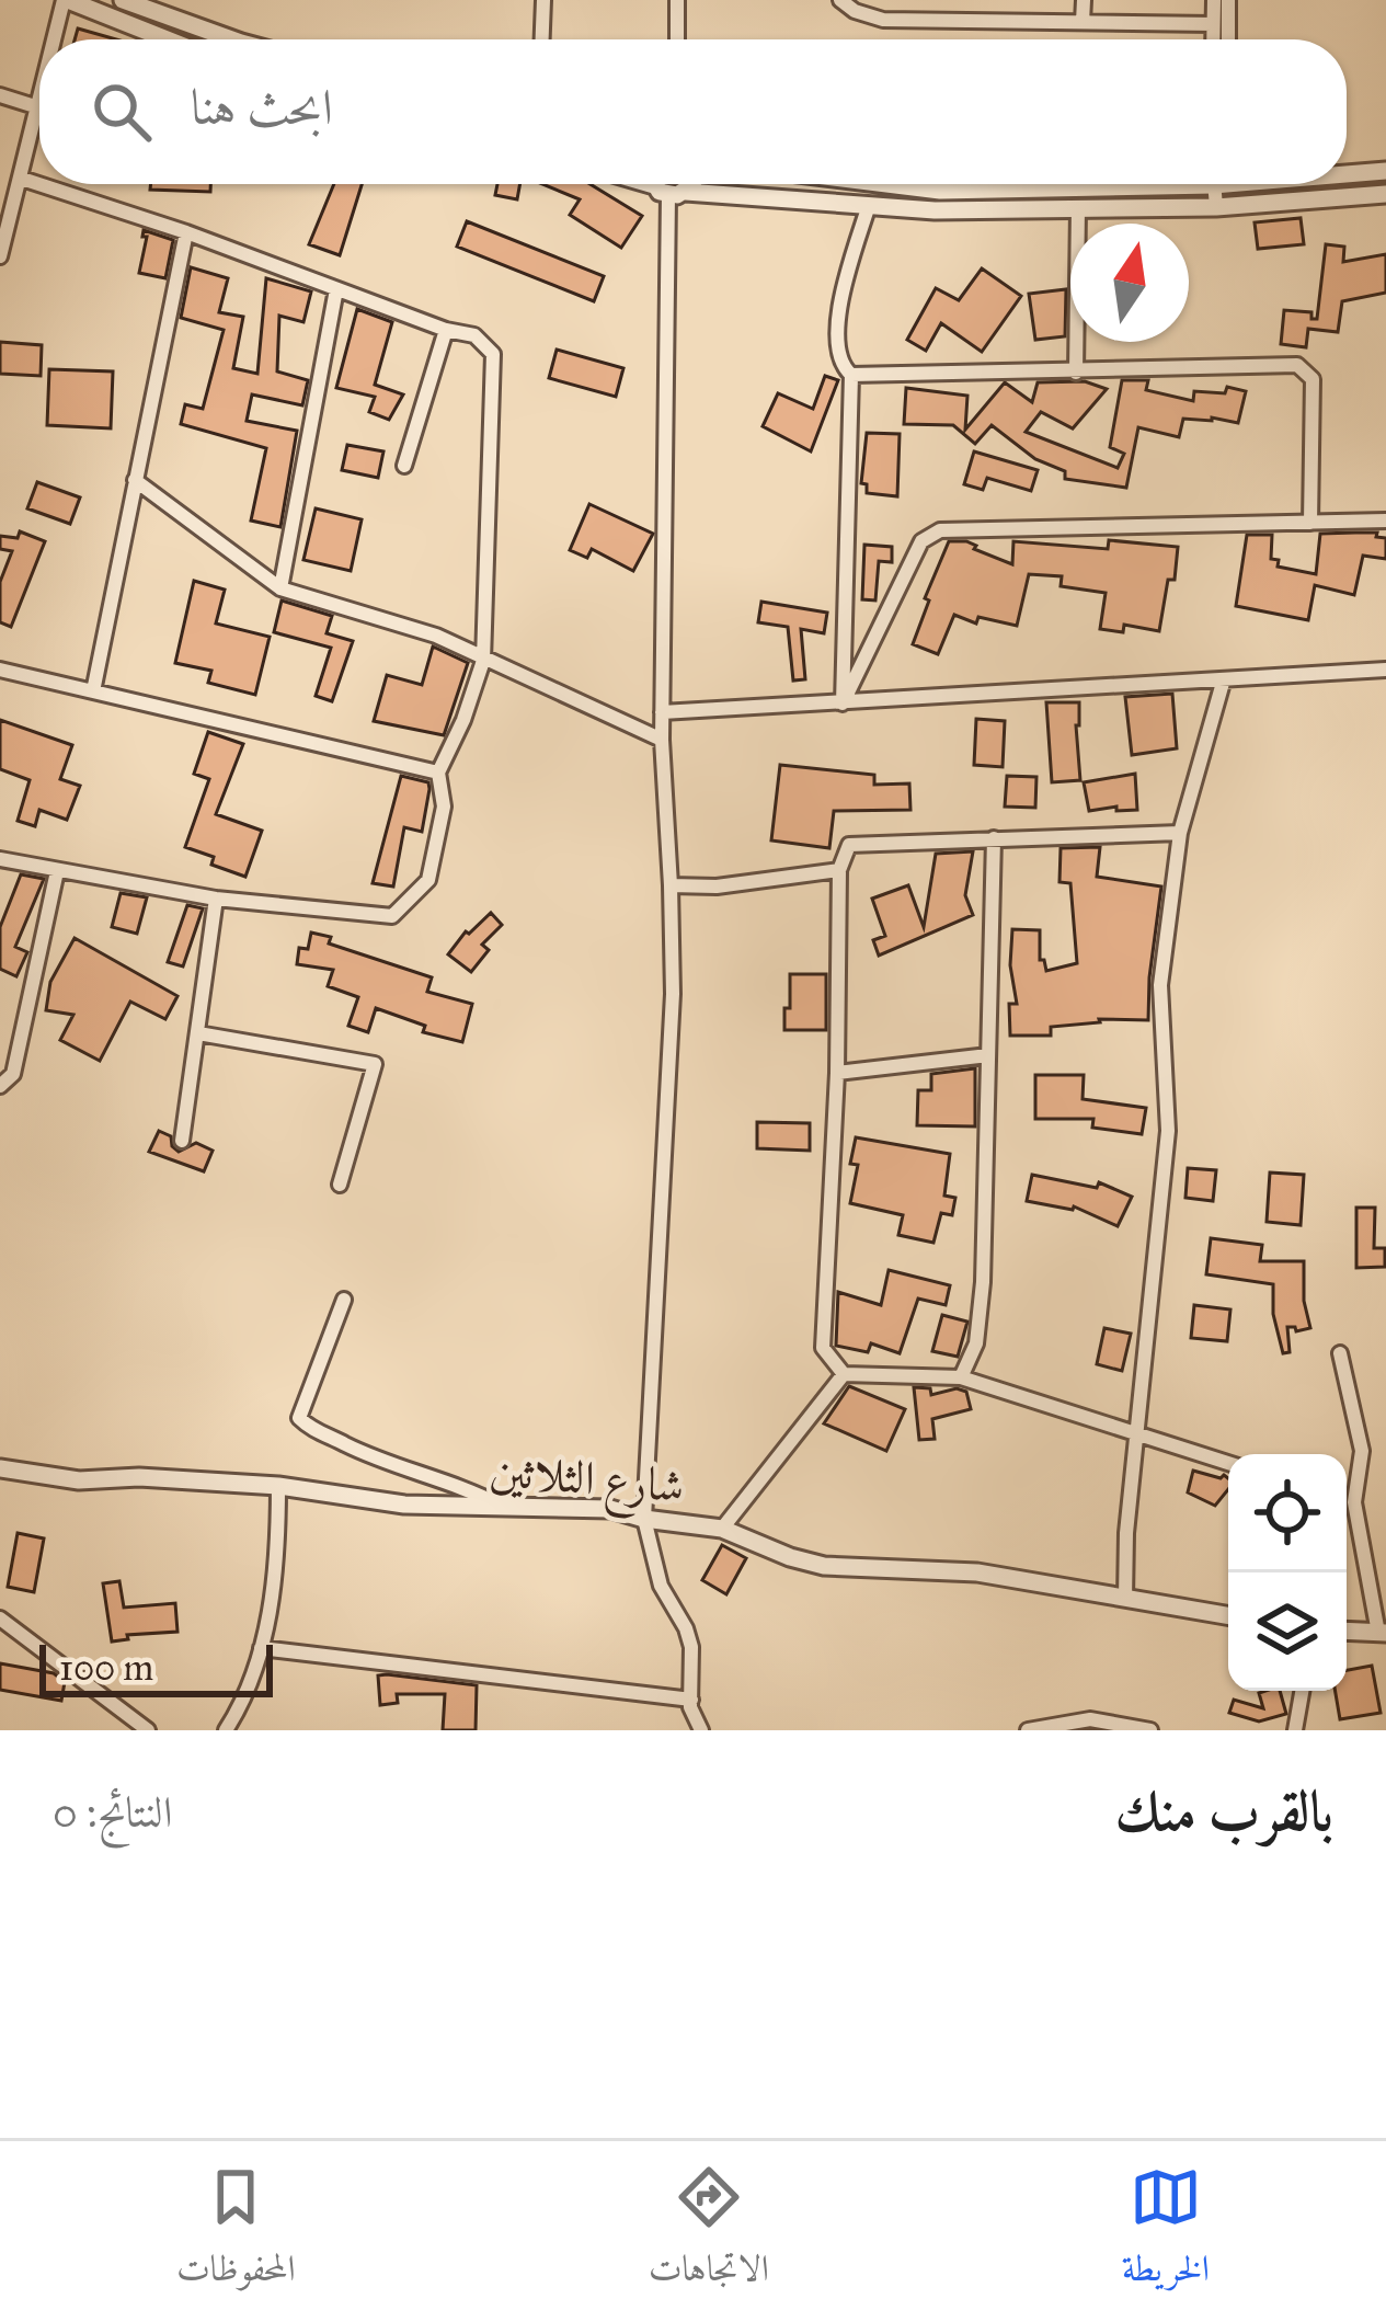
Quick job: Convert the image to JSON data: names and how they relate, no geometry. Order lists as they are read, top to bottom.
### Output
{
  "streets": {
    "street": ["شارع الثلاثين"]
  },
  "scale_bar": "100 m",
  "north": "top",
  "page": {
    "search": "ابحث هنا",
    "scale": "100 m",
    "heading": ["بالقرب منك", "النتائج: 0"],
    "nav": ["الخريطة", "الاتجاهات", "المحفوظات"]
  }
}
